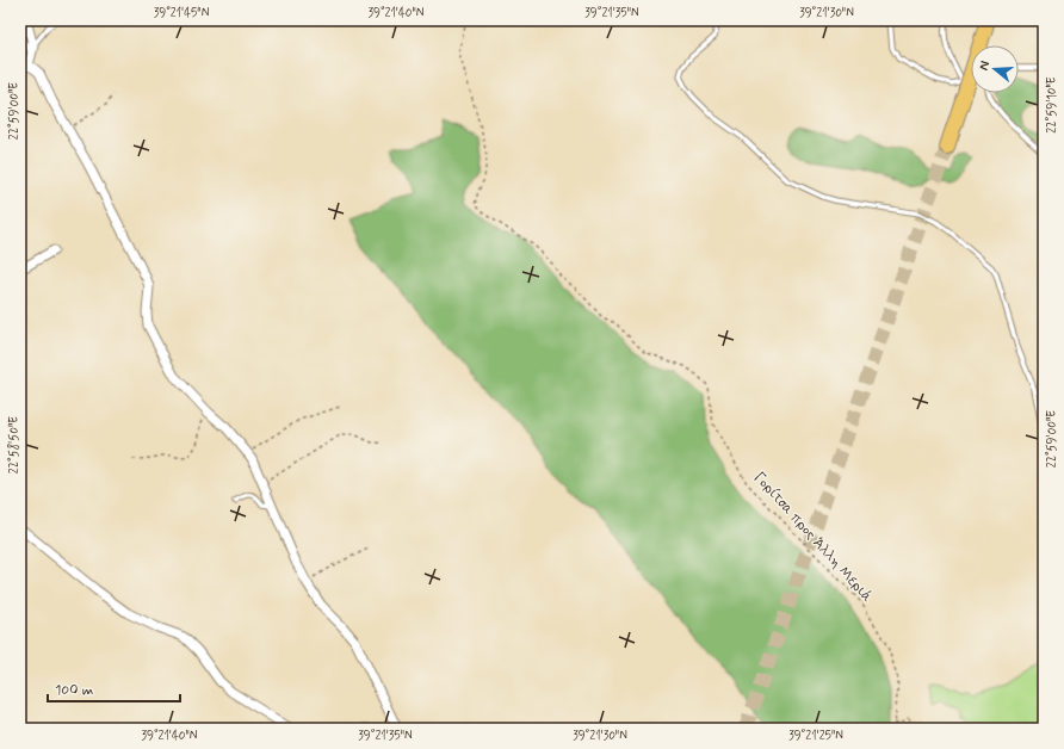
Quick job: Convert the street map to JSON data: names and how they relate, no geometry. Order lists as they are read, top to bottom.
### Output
{
  "streets": {
    "path": ["Γορίτσα προς Άλλη Μεριά"]
  },
  "scale_bar": "100 m",
  "north": "left",
  "coordinates": [
    "39°21'45\"N",
    "39°21'40\"N",
    "39°21'35\"N",
    "39°21'30\"N",
    "22°59'10\"E",
    "22°59'00\"E",
    "22°58'50\"E",
    "39°21'25\"N"
  ]
}
